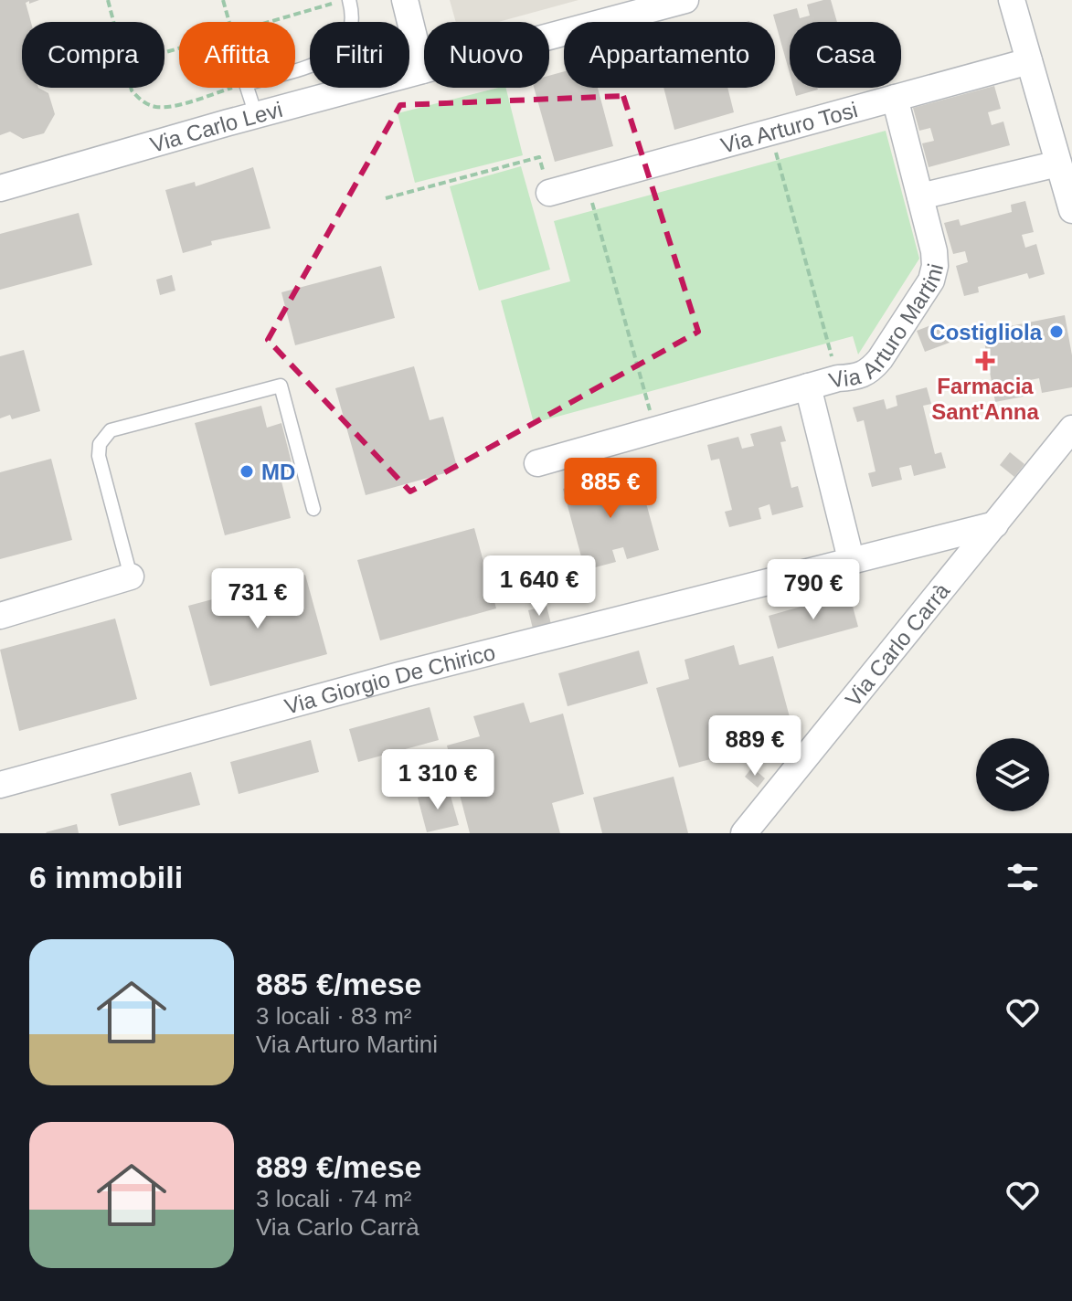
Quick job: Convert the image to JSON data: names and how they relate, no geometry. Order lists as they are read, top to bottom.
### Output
{
  "streets": {
    "street": [
      "Via Carlo Levi",
      "Via Arturo Tosi",
      "Via Arturo Martini",
      "Via Carlo Carrà",
      "Via Giorgio De Chirico"
    ]
  },
  "crossings": [
    ["Via Arturo Tosi", "Via Arturo Martini"],
    ["Via Arturo Martini", "Via Giorgio De Chirico"],
    ["Via Carlo Carrà", "Via Giorgio De Chirico"]
  ],
  "places": {
    "other": ["Costigliola", "MD"],
    "health": ["Farmacia Sant'Anna"]
  },
  "page": {
    "chip": [
      "Compra",
      "Affitta",
      "Filtri",
      "Nuovo",
      "Appartamento",
      "Casa"
    ],
    "price": [
      "885 €",
      "1 640 €",
      "790 €",
      "731 €",
      "889 €",
      "1 310 €"
    ],
    "heading": "6 immobili",
    "list": [
      {
        "name": "885 €/mese",
        "note": "3 locali · 83 m² · Via Arturo Martini"
      },
      {
        "name": "889 €/mese",
        "note": "3 locali · 74 m² · Via Carlo Carrà"
      }
    ]
  }
}
